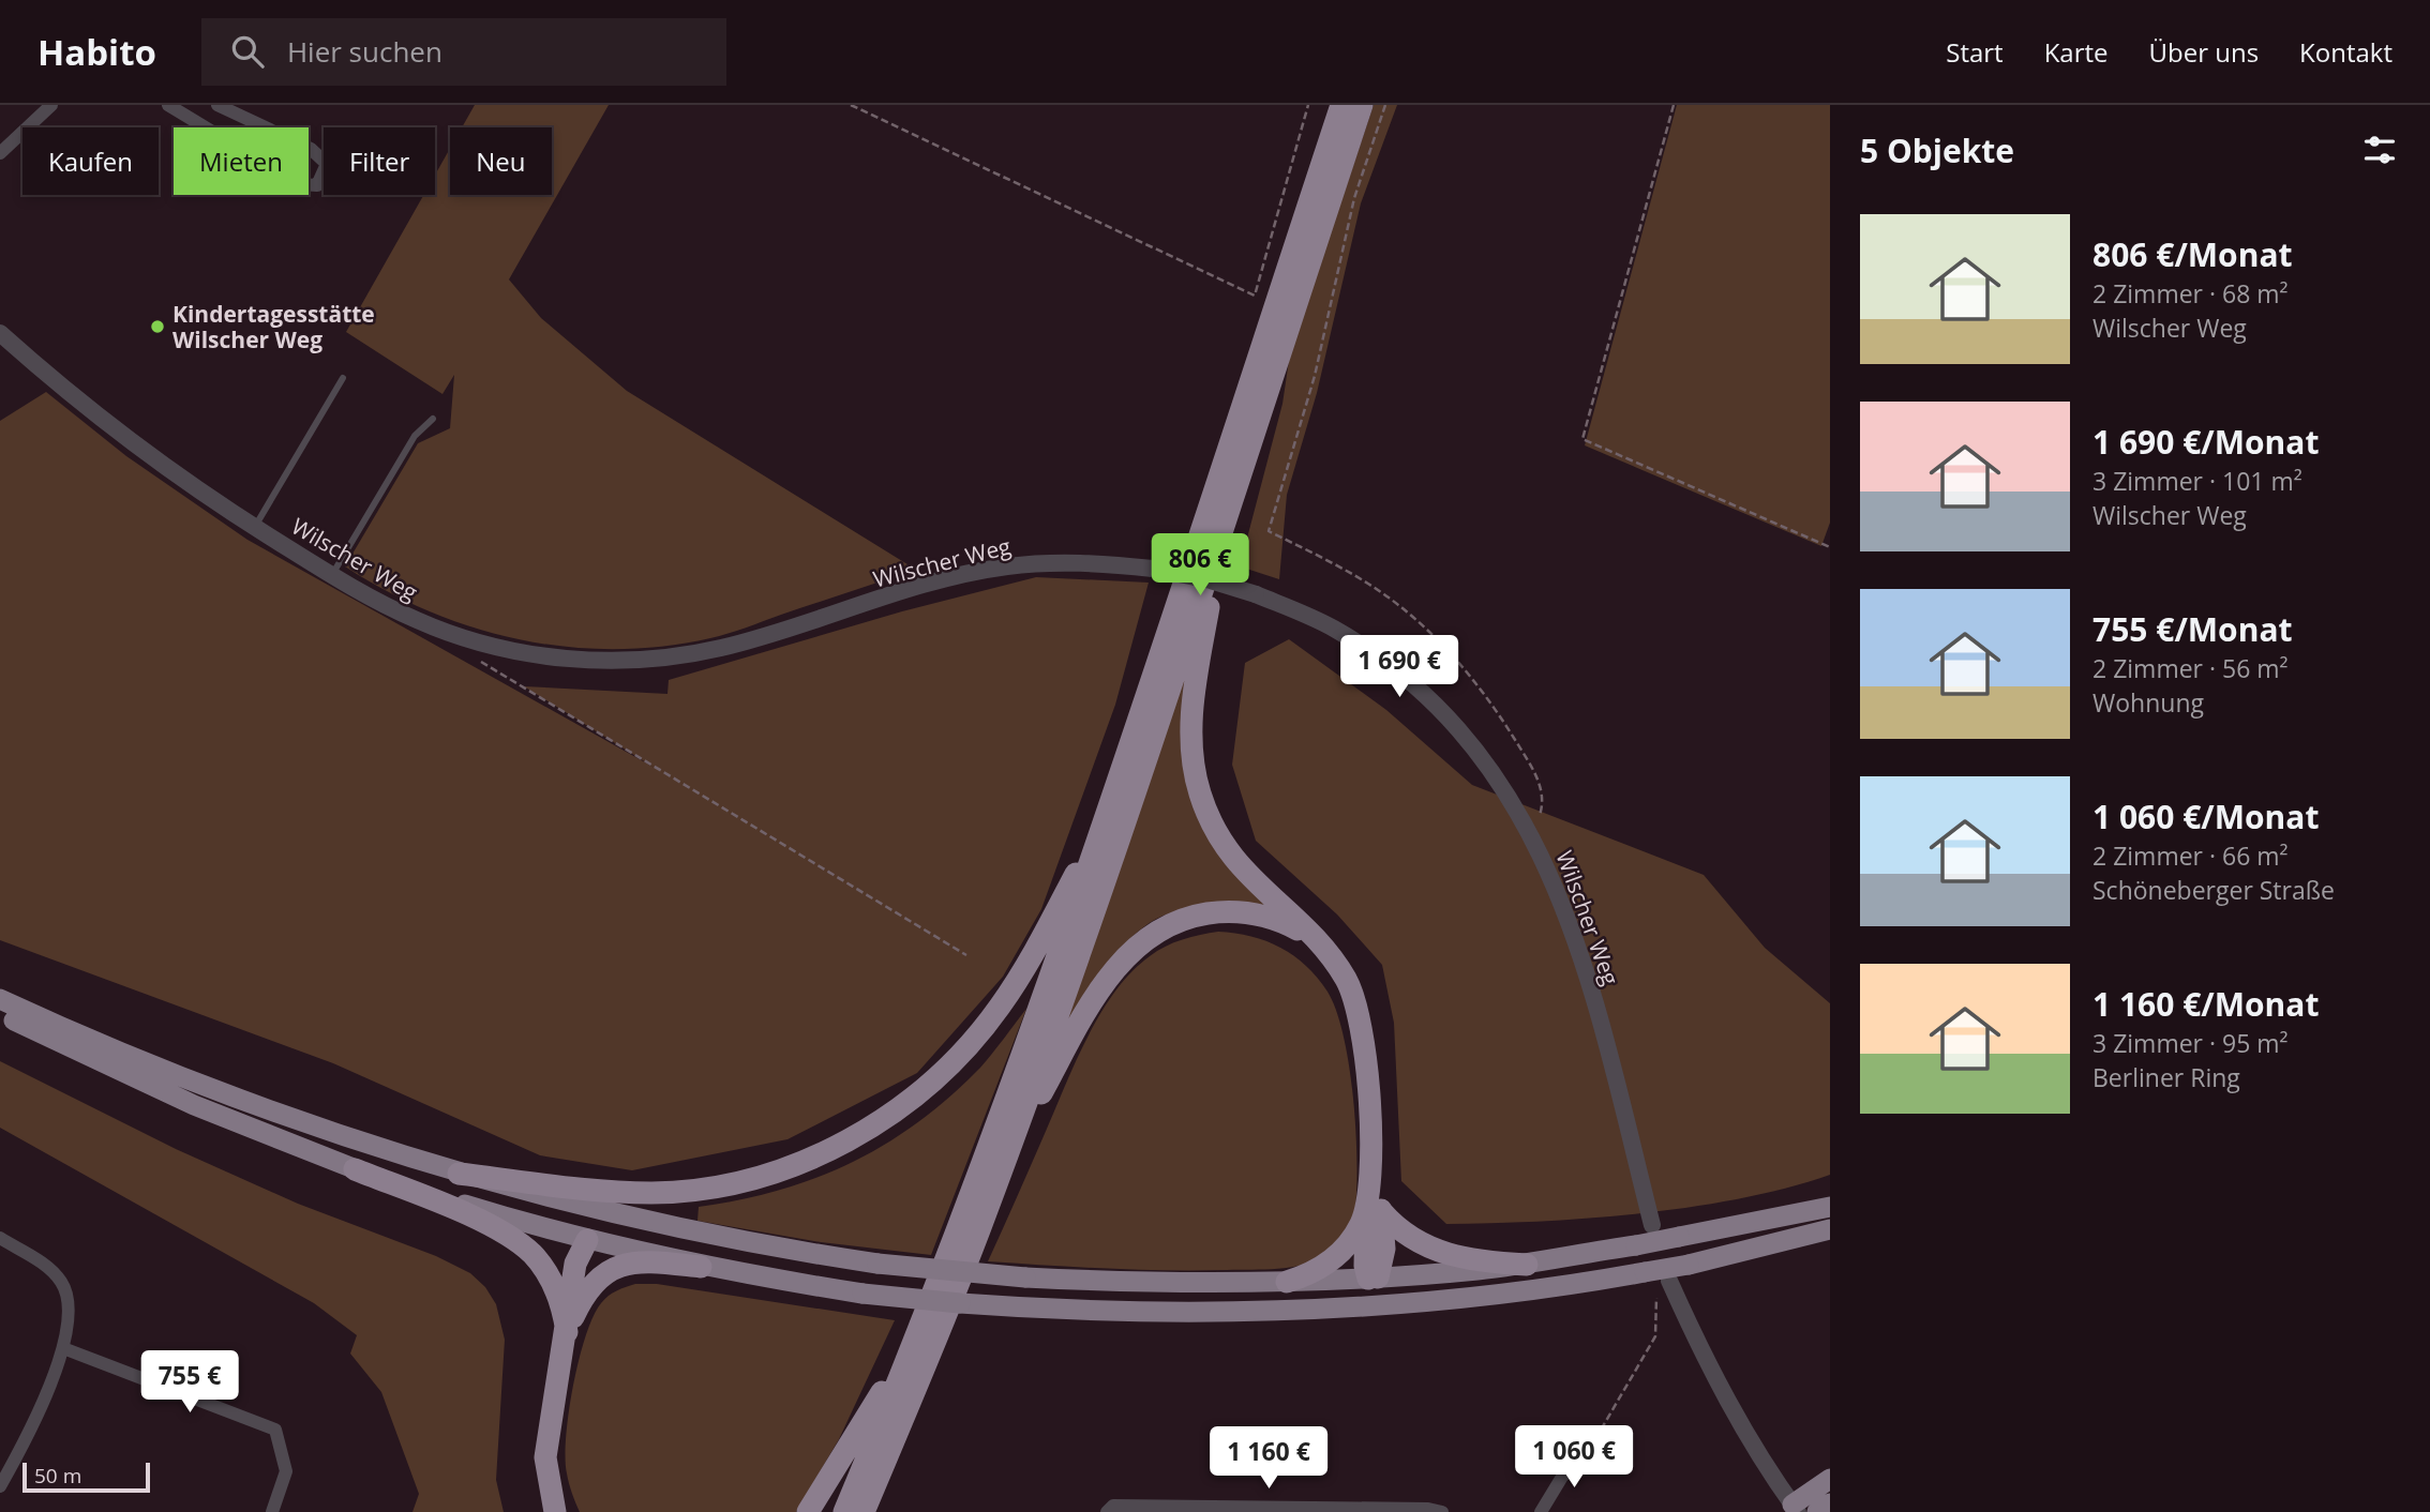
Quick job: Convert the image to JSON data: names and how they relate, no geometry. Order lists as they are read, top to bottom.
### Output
{
  "streets": {
    "street": ["Wilscher Weg"]
  },
  "places": ["Kindertagesstätte Wilscher Weg"],
  "scale_bar": "50 m",
  "page": {
    "header": "Habito",
    "search": "Hier suchen",
    "nav": [
      "Start",
      "Karte",
      "Über uns",
      "Kontakt"
    ],
    "heading": "5 Objekte",
    "chip": [
      "Kaufen",
      "Mieten",
      "Filter",
      "Neu"
    ],
    "list": [
      {
        "name": "806 €/Monat",
        "note": "2 Zimmer · 68 m² · Wilscher Weg"
      },
      {
        "name": "1 690 €/Monat",
        "note": "3 Zimmer · 101 m² · Wilscher Weg"
      },
      {
        "name": "755 €/Monat",
        "note": "2 Zimmer · 56 m² · Wohnung"
      },
      {
        "name": "1 060 €/Monat",
        "note": "2 Zimmer · 66 m² · Schöneberger Straße"
      },
      {
        "name": "1 160 €/Monat",
        "note": "3 Zimmer · 95 m² · Berliner Ring"
      }
    ],
    "price": [
      "806 €",
      "1 690 €",
      "755 €",
      "1 060 €",
      "1 160 €"
    ],
    "scale": "50 m"
  }
}
